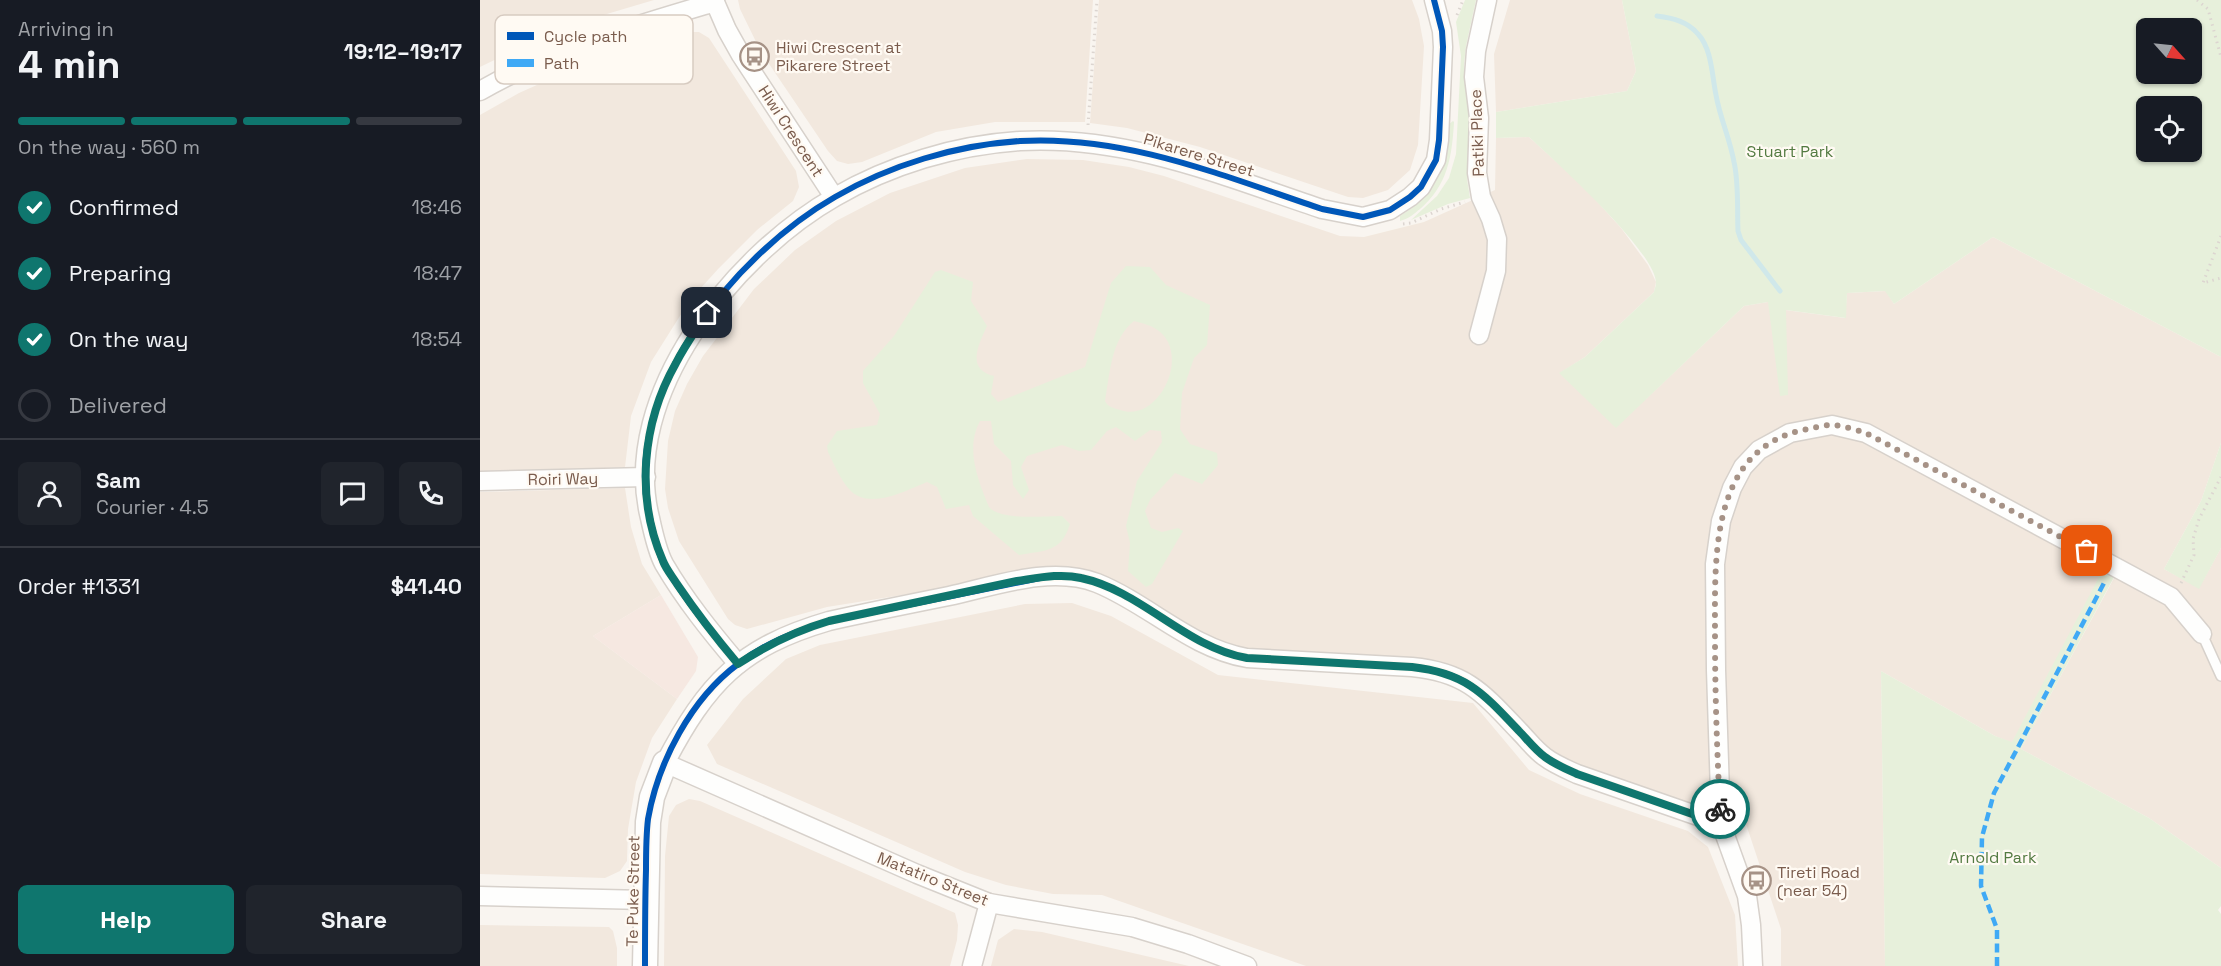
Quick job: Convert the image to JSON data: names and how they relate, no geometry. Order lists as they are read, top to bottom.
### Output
{
  "streets": {
    "street": [
      "Hiwi Crescent",
      "Patiki Place",
      "Pikarere Street",
      "Roiri Way",
      "Matatiro Street",
      "Te Puke Street"
    ]
  },
  "crossings": [
    ["Hiwi Crescent", "Pikarere Street"],
    ["Pikarere Street", "Roiri Way"],
    ["Pikarere Street", "Te Puke Street"],
    ["Matatiro Street", "Te Puke Street"]
  ],
  "parks": ["Stuart Park", "Arnold Park"],
  "places": {
    "bus stop": ["Hiwi Crescent at Pikarere Street", "Tireti Road (near 54)"]
  },
  "legend": ["Cycle path", "Path"],
  "north": "bottom right",
  "page": {
    "heading": ["4 min", "Arriving in", "19:12–19:17"],
    "panel": [
      "Sam",
      "Courier · 4.5",
      "Order #1331",
      "$41.40"
    ],
    "bar": "On the way · 560 m",
    "list": [
      ["Confirmed", "18:46"],
      ["Preparing", "18:47"],
      ["On the way", "18:54"],
      "Delivered"
    ],
    "buttons": ["Help", "Share"]
  }
}
